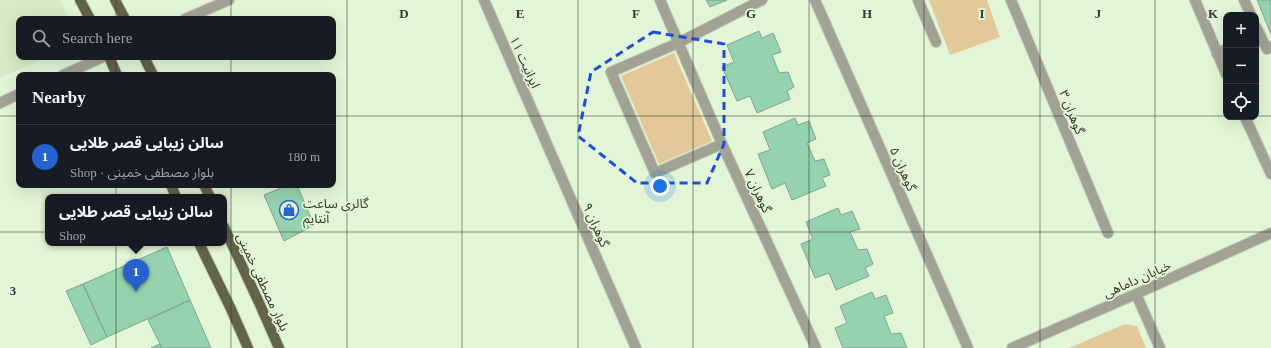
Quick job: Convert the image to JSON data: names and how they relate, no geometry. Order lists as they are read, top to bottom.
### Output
{
  "streets": {
    "main road": ["بلوار مصطفی خمینی"],
    "street": [
      "ایرانیت ۱۱",
      "گوهران ۳",
      "گوهران ۵",
      "گوهران ۷",
      "گوهران ۹",
      "خیابان داماهی"
    ]
  },
  "crossings": [
    ["ایرانیت ۱۱", "گوهران ۹"]
  ],
  "places": {
    "shop": ["گالری ساعت آنتایم"]
  },
  "page": {
    "map_buttons": ["+", "−"],
    "search": "Search here",
    "heading": "Nearby",
    "list": [
      {
        "mark": "1",
        "name": "سالن زیبایی قصر طلایی",
        "note": "Shop · بلوار مصطفی خمینی",
        "value": "180 m"
      }
    ],
    "popup": ["سالن زیبایی قصر طلایی", "Shop"],
    "pins": "1"
  },
  "grid": {
    "columns": [
      "D",
      "E",
      "F",
      "G",
      "H",
      "I",
      "J",
      "K"
    ],
    "rows": ["3"]
  }
}
